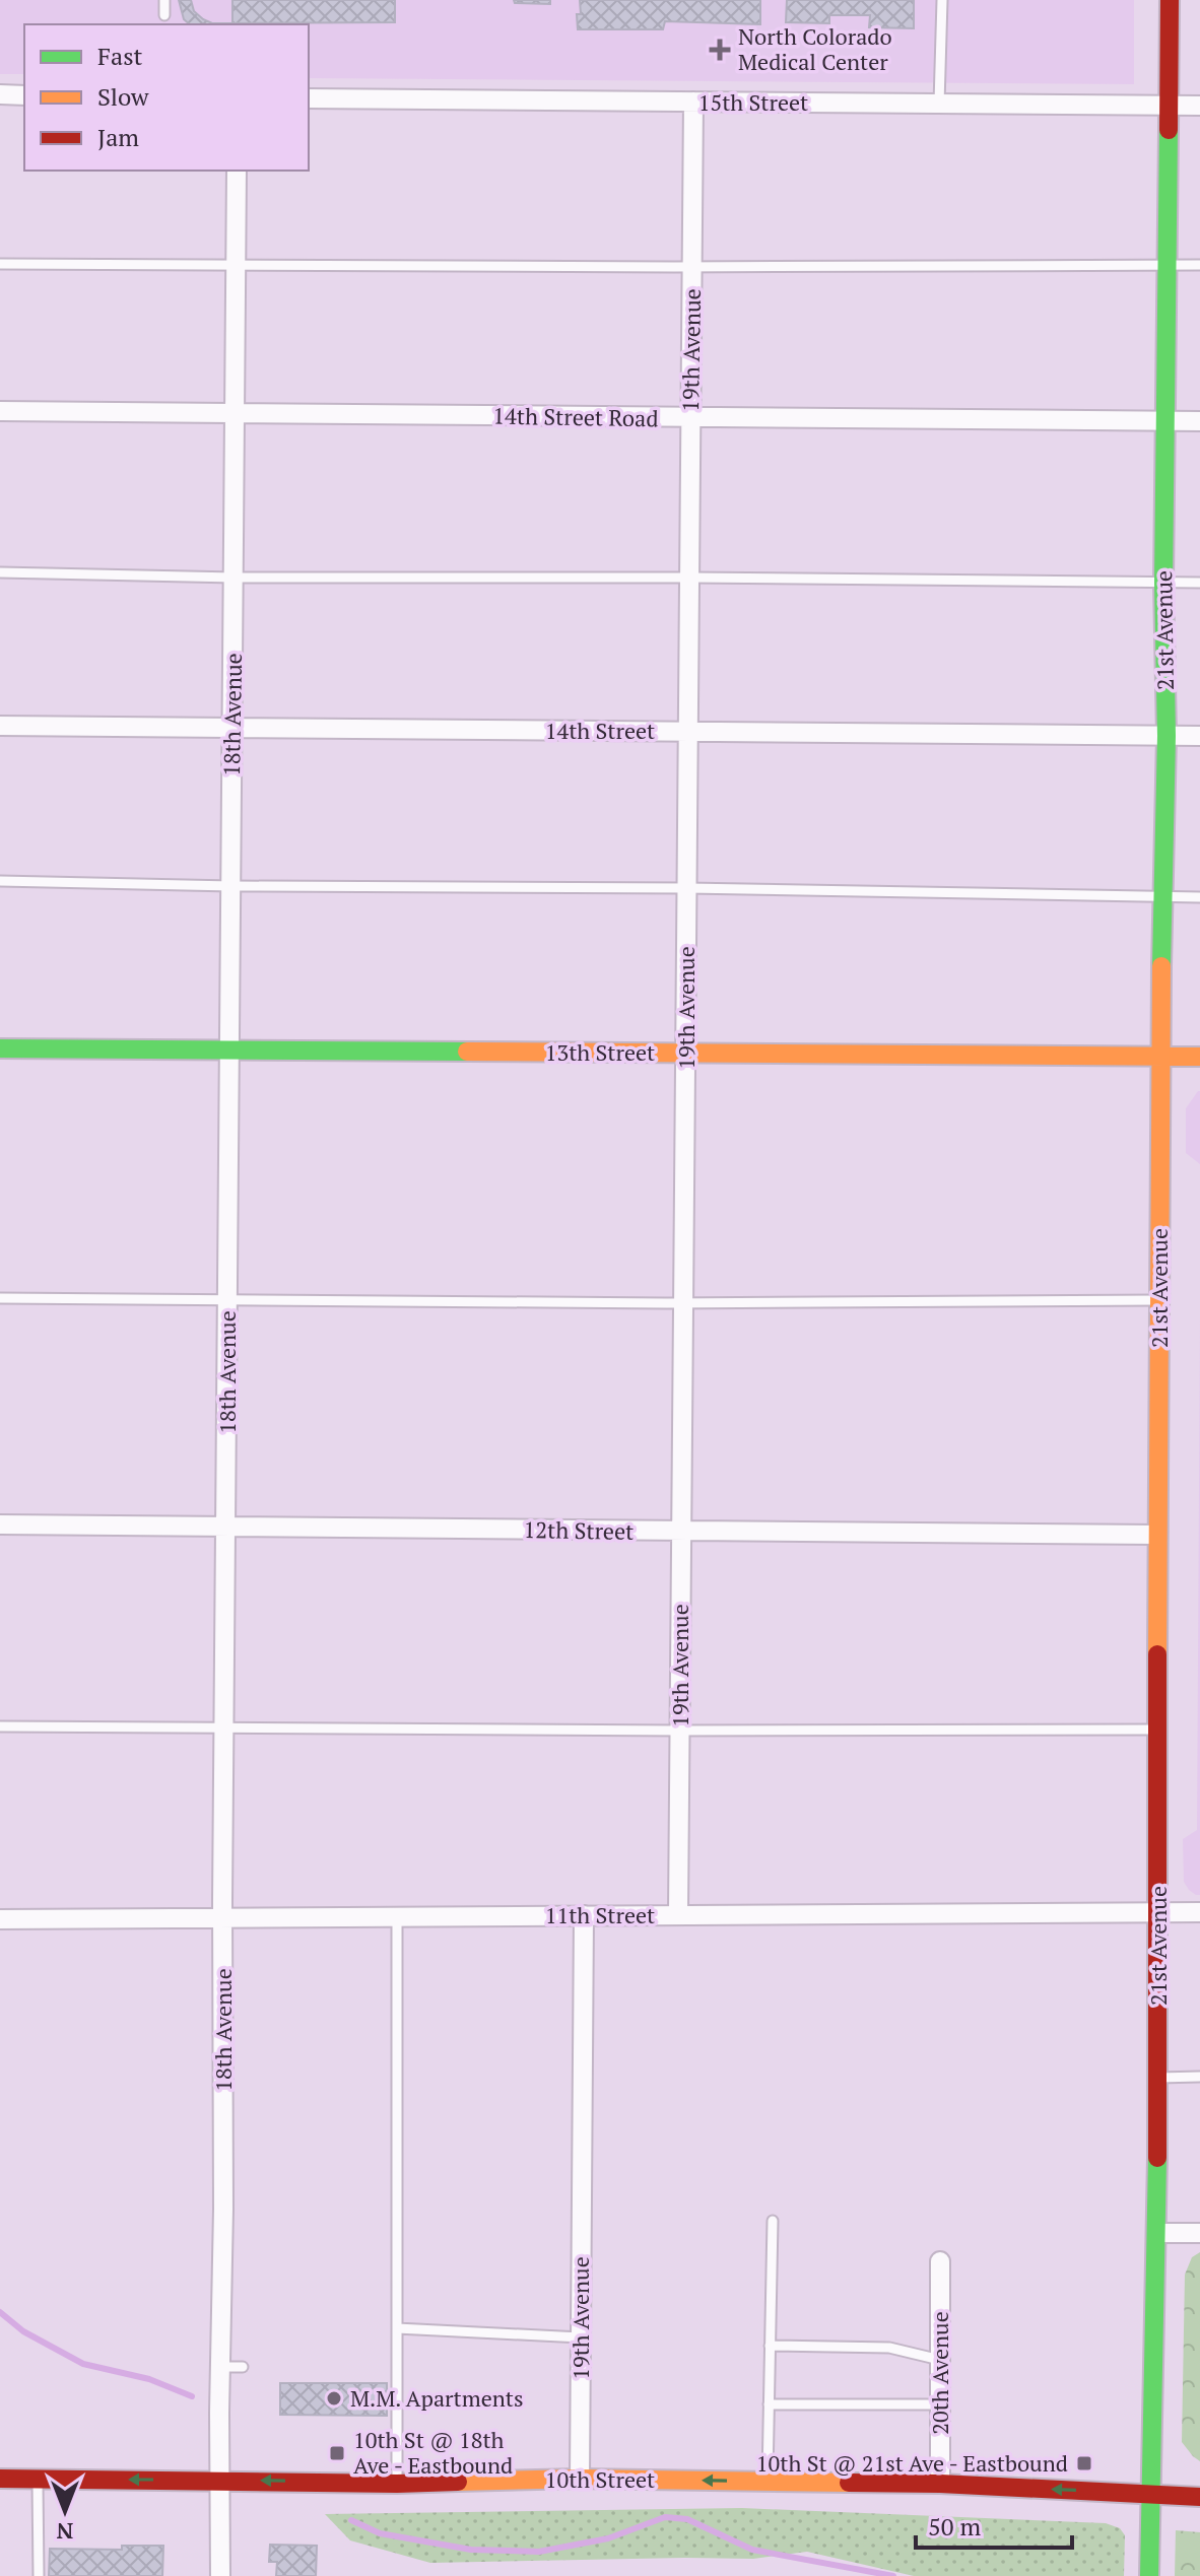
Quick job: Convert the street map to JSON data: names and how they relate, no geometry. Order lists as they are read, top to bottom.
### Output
{
  "streets": {
    "street": [
      "15th Street",
      "19th Avenue",
      "14th Street Road",
      "21st Avenue",
      "18th Avenue",
      "14th Street",
      "13th Street",
      "12th Street",
      "11th Street",
      "20th Avenue",
      "10th Street"
    ]
  },
  "crossings": [
    ["15th Street", "19th Avenue"],
    ["15th Street", "21st Avenue"],
    ["19th Avenue", "14th Street Road"],
    ["19th Avenue", "14th Street"],
    ["19th Avenue", "13th Street"],
    ["19th Avenue", "12th Street"],
    ["19th Avenue", "11th Street"],
    ["19th Avenue", "10th Street"],
    ["14th Street Road", "21st Avenue"],
    ["14th Street Road", "18th Avenue"],
    ["21st Avenue", "14th Street"],
    ["21st Avenue", "13th Street"],
    ["21st Avenue", "12th Street"],
    ["21st Avenue", "11th Street"],
    ["21st Avenue", "10th Street"],
    ["18th Avenue", "14th Street"],
    ["18th Avenue", "13th Street"],
    ["18th Avenue", "12th Street"],
    ["18th Avenue", "11th Street"],
    ["18th Avenue", "10th Street"],
    ["20th Avenue", "10th Street"]
  ],
  "one_way": ["10th Street"],
  "places": {
    "health": ["North Colorado Medical Center"],
    "other": ["M.M. Apartments"],
    "transit": ["10th St @ 18th Ave - Eastbound", "10th St @ 21st Ave - Eastbound"]
  },
  "legend": ["Fast", "Slow", "Jam"],
  "scale_bar": "50 m",
  "north": "bottom"
}
